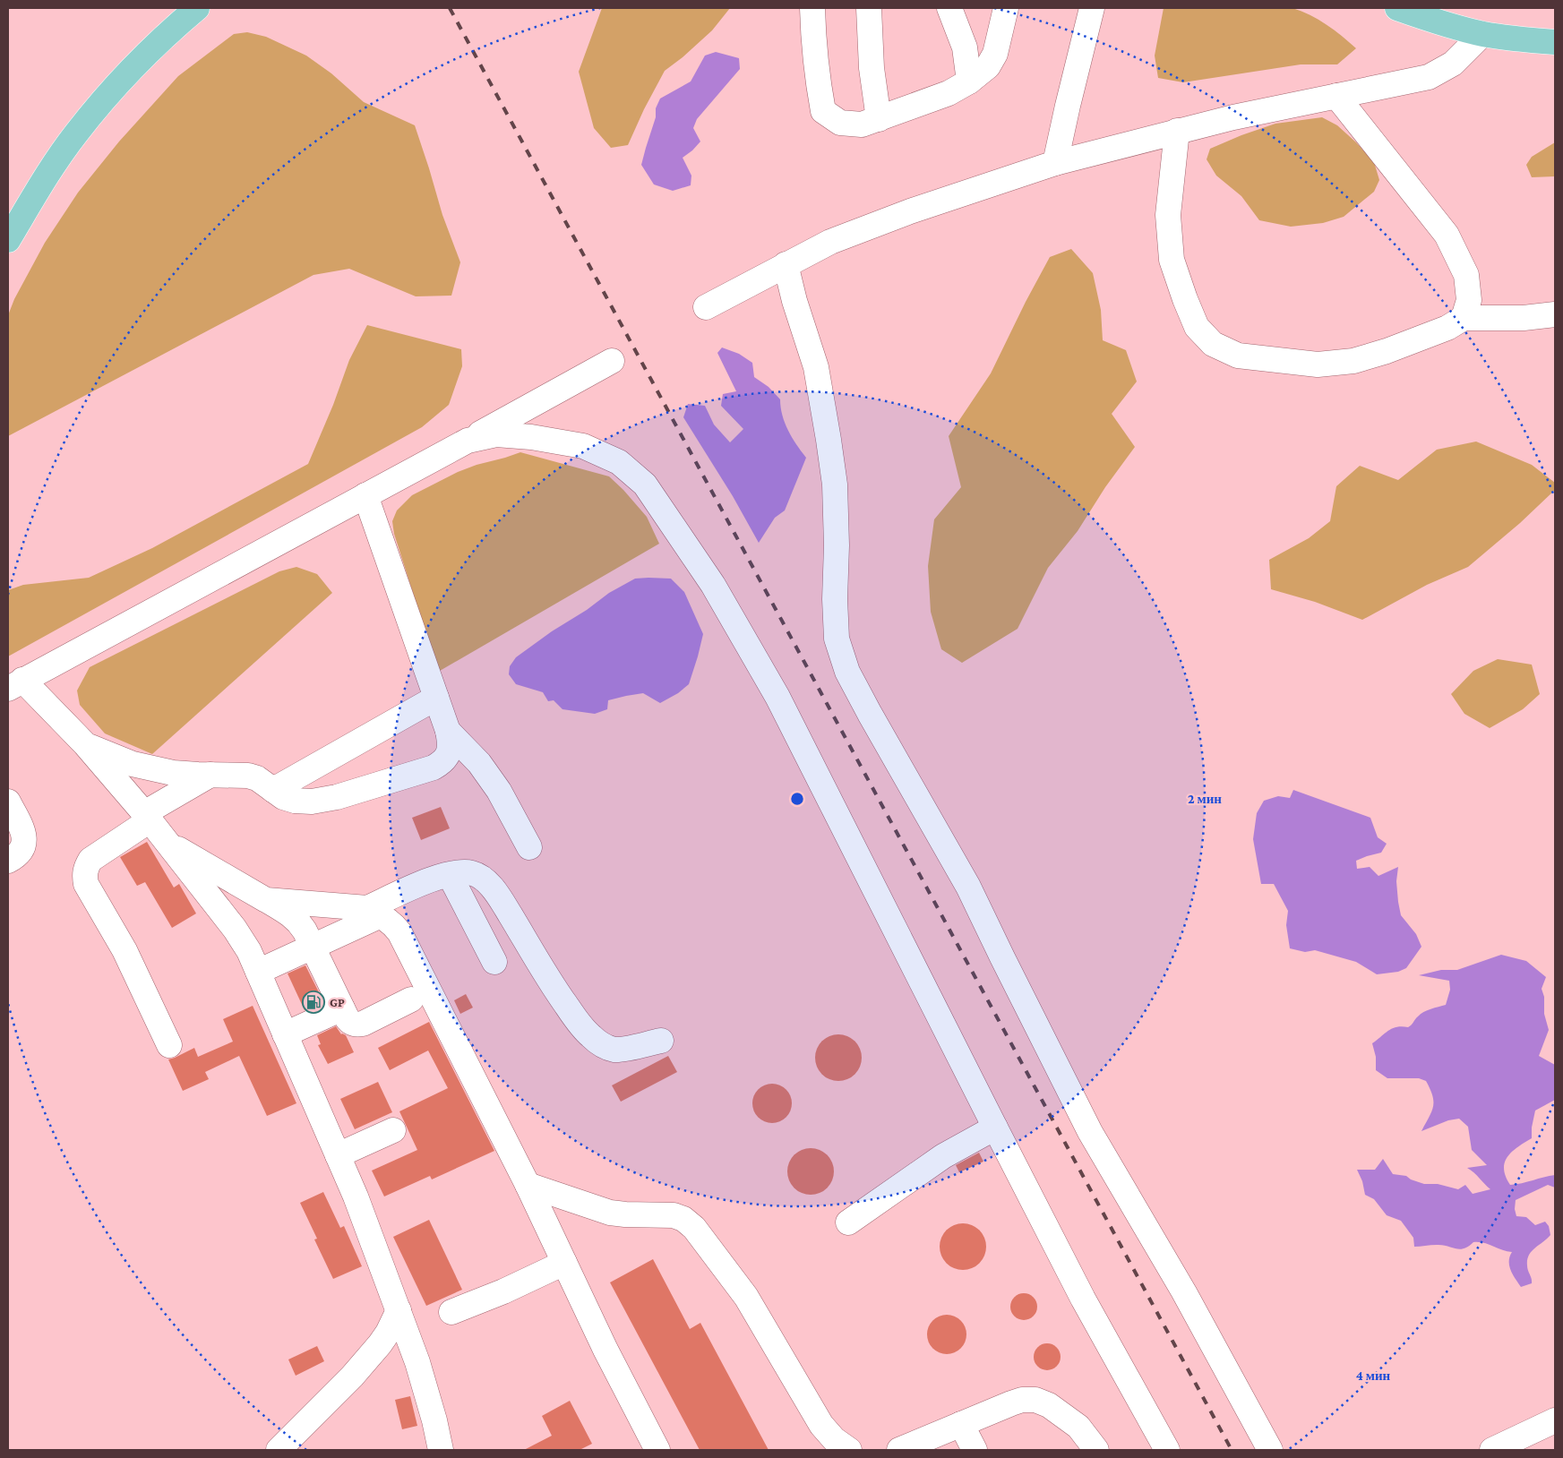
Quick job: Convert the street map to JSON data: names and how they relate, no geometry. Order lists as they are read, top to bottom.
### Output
{
  "places": {
    "fuel station": ["GP"]
  },
  "rings": ["2 мин", "4 мин"]
}
